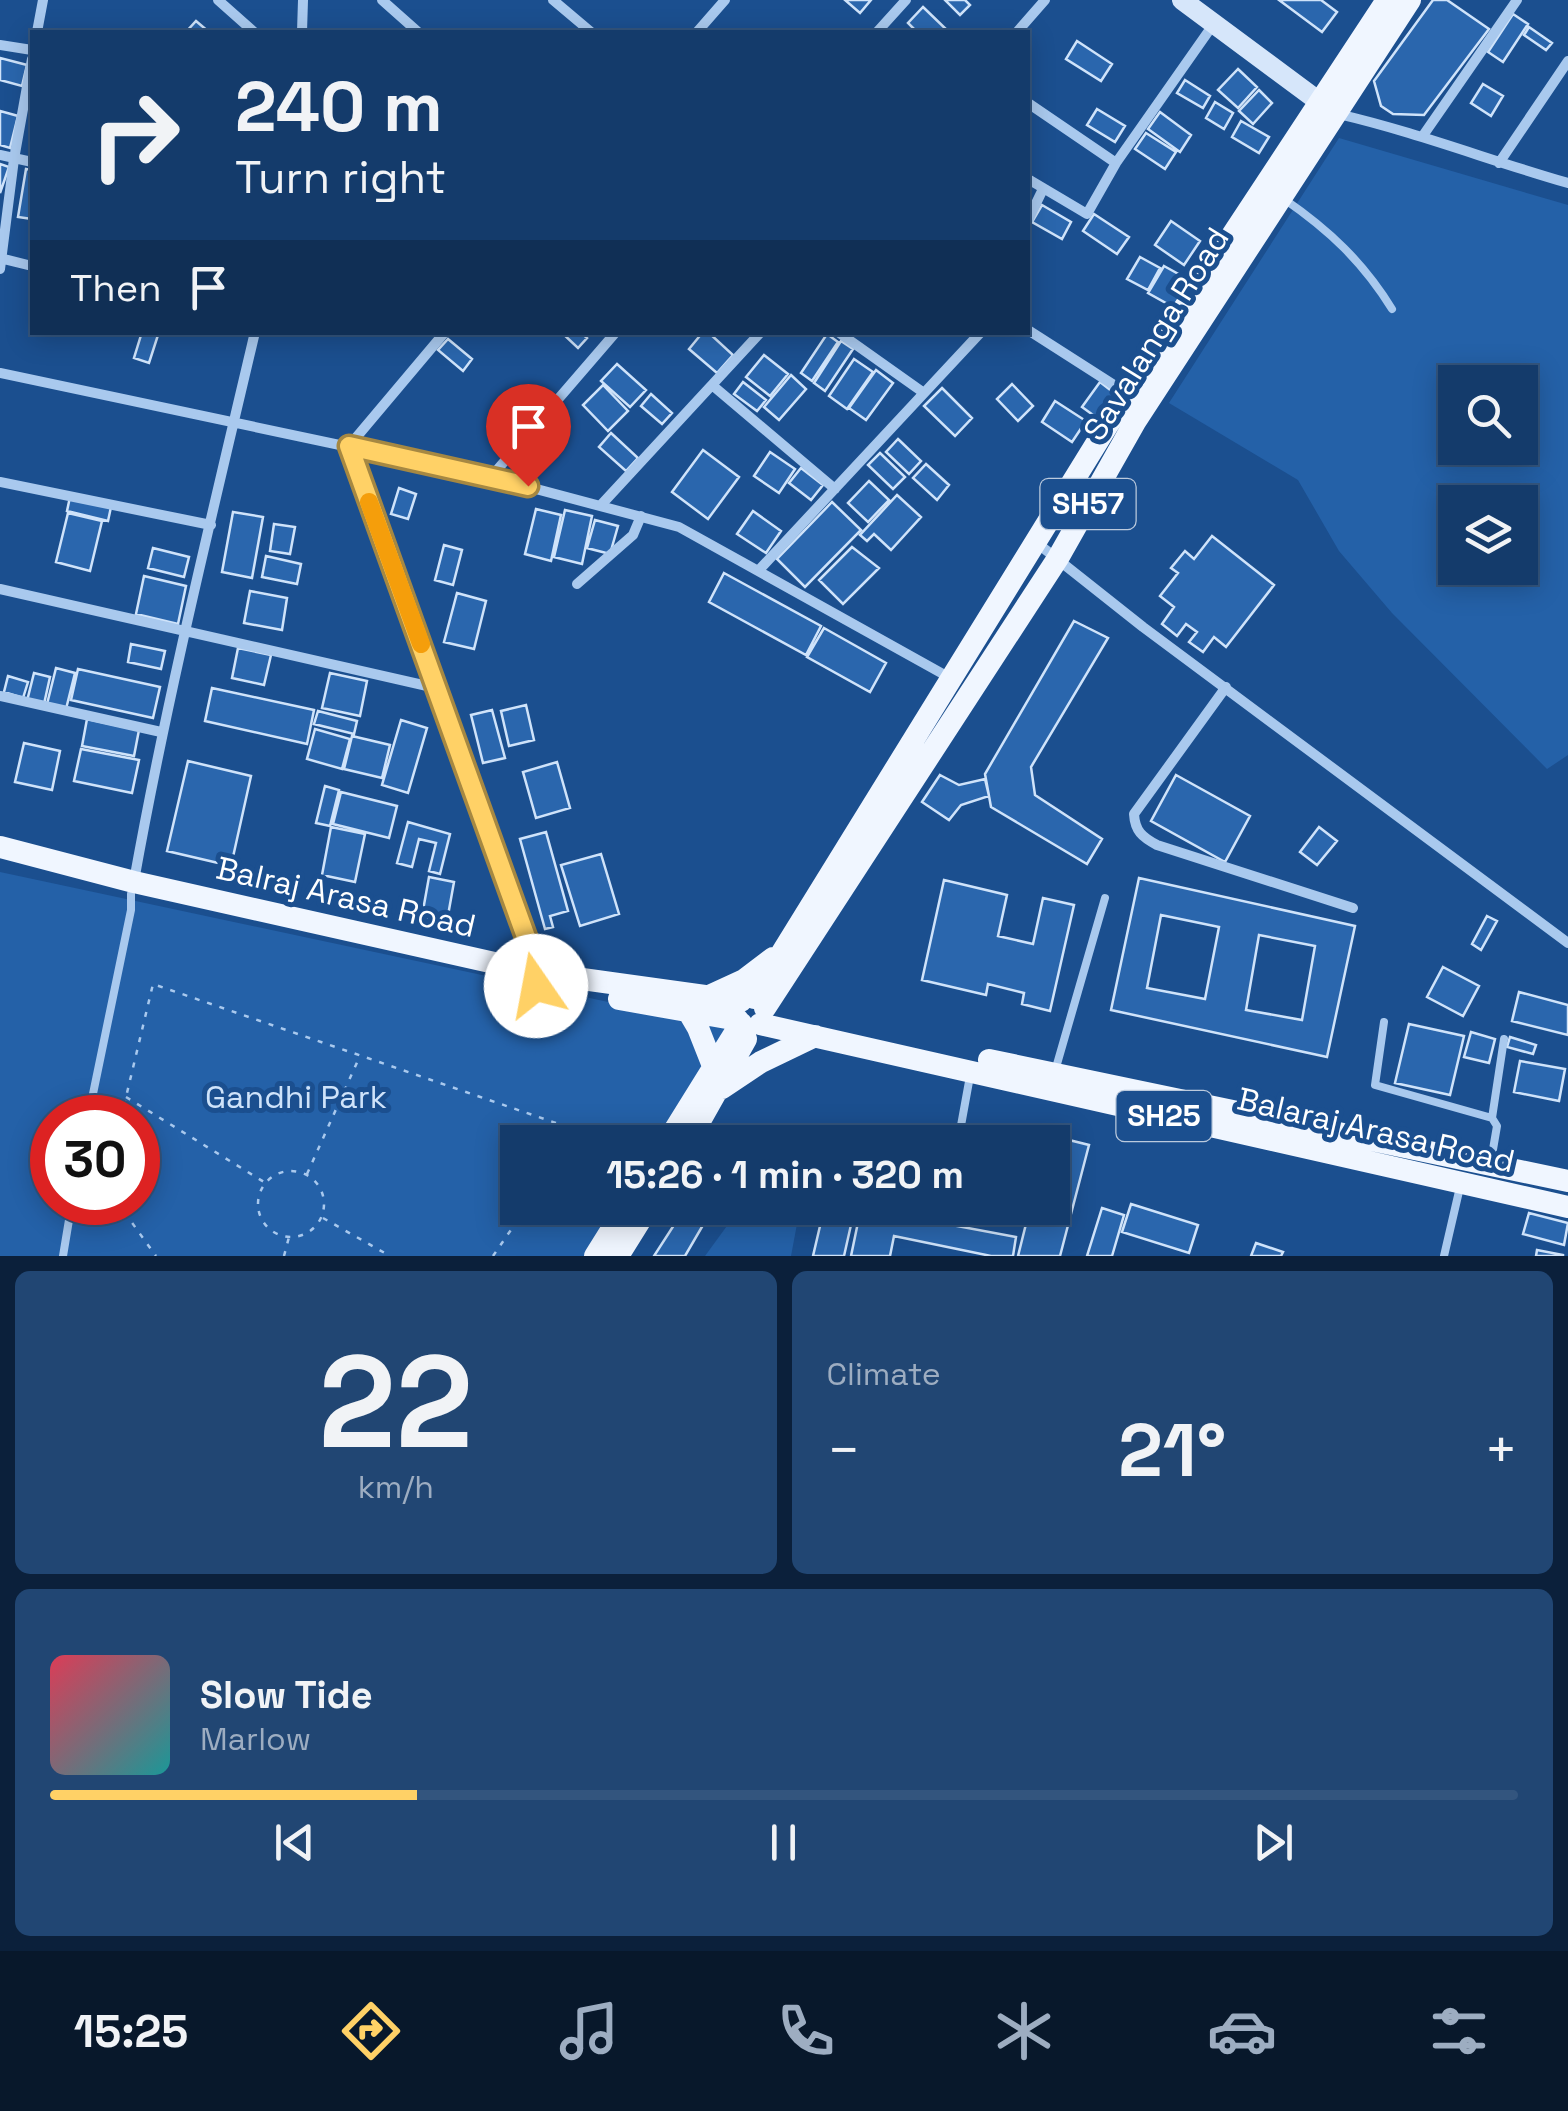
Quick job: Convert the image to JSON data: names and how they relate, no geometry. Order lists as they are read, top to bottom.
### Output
{
  "streets": {
    "main road": [
      "Savalanga Road",
      "SH57",
      "Balraj Arasa Road",
      "SH25",
      "Balaraj Arasa Road"
    ]
  },
  "crossings": [
    ["Savalanga Road", "Balraj Arasa Road"],
    ["Savalanga Road", "Balaraj Arasa Road"],
    ["Balraj Arasa Road", "Balaraj Arasa Road"]
  ],
  "parks": ["Gandhi Park"],
  "page": {
    "turn": ["240 m", "Turn right"],
    "then": "Then",
    "limit": "30",
    "trip": "15:26 · 1 min · 320 m",
    "tile": [
      ["22", "km/h"],
      "Climate"
    ],
    "heat": ["−", "21°", "+"],
    "song": ["Slow Tide", "Marlow"],
    "tabs": "15:25"
  }
}
